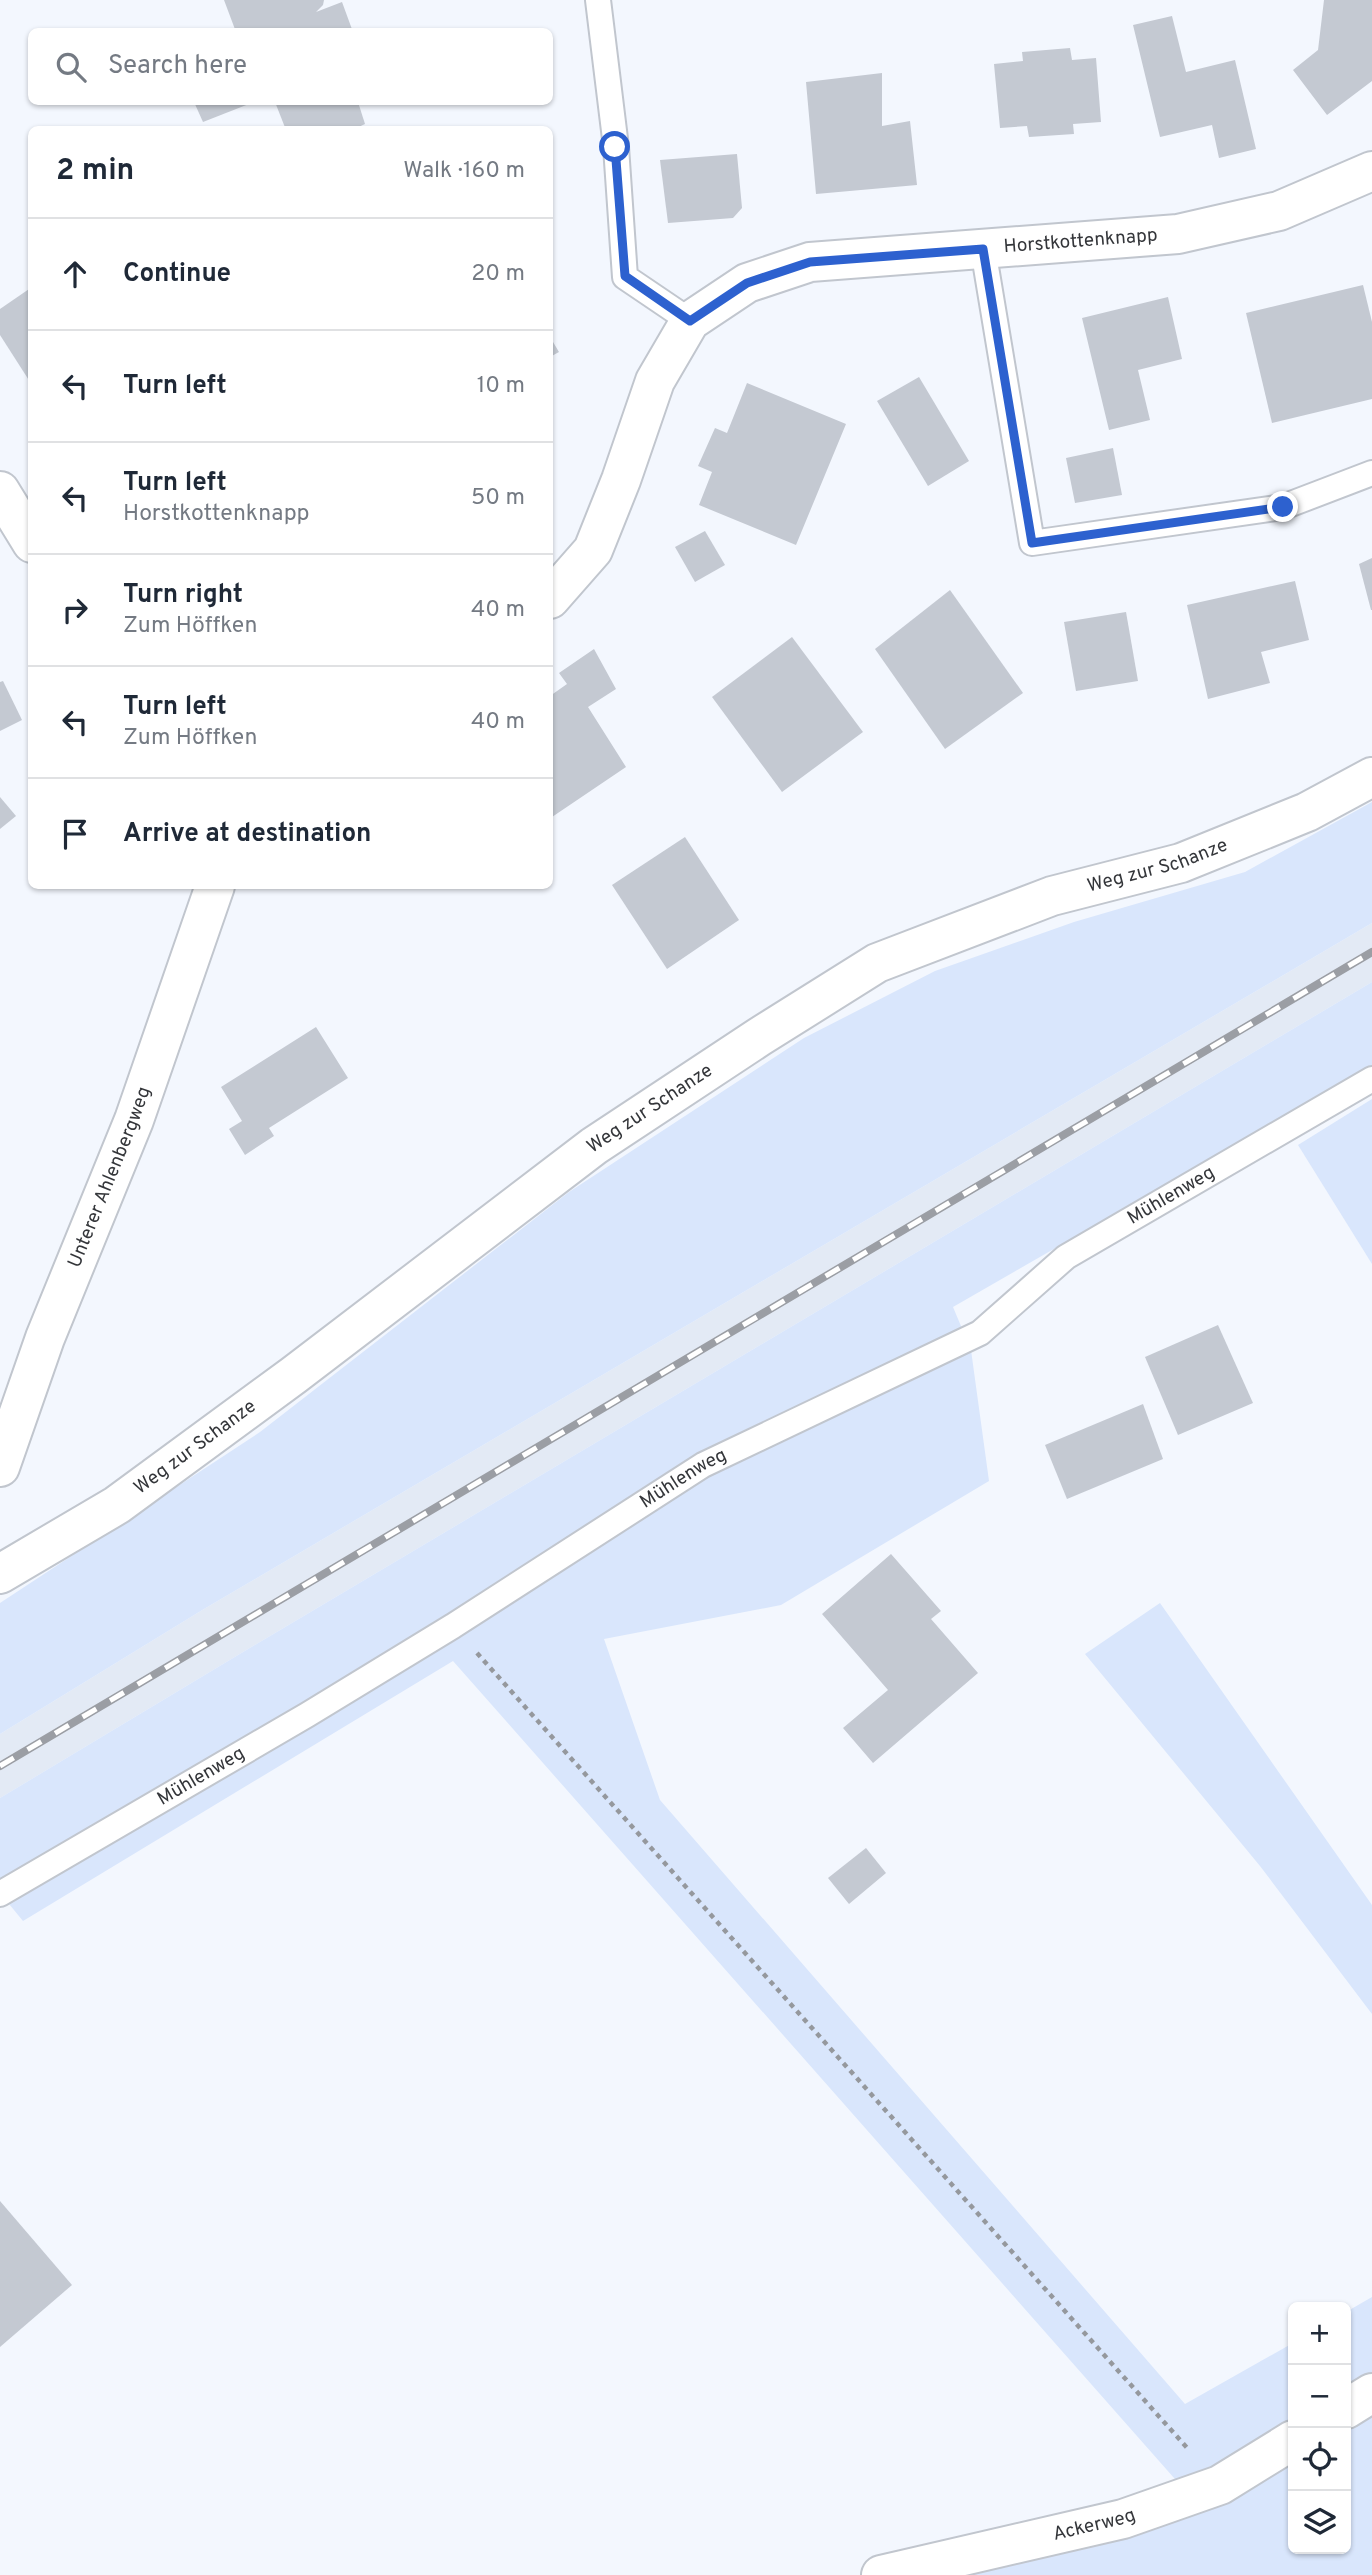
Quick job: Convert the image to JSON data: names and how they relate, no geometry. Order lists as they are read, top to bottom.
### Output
{
  "streets": {
    "street": [
      "Horstkottenknapp",
      "Weg zur Schanze",
      "Unterer Ahlenbergweg",
      "Ackerweg"
    ],
    "lane": ["Mühlenweg"]
  },
  "page": {
    "search": "Search here",
    "heading": ["2 min", "Walk · 160 m"],
    "list": [
      ["Continue", "20 m"],
      ["Turn left", "10 m"],
      ["Turn left", "Horstkottenknapp", "50 m"],
      ["Turn right", "Zum Höffken", "40 m"],
      ["Turn left", "Zum Höffken", "40 m"],
      "Arrive at destination"
    ],
    "map_buttons": ["+", "−"]
  }
}
